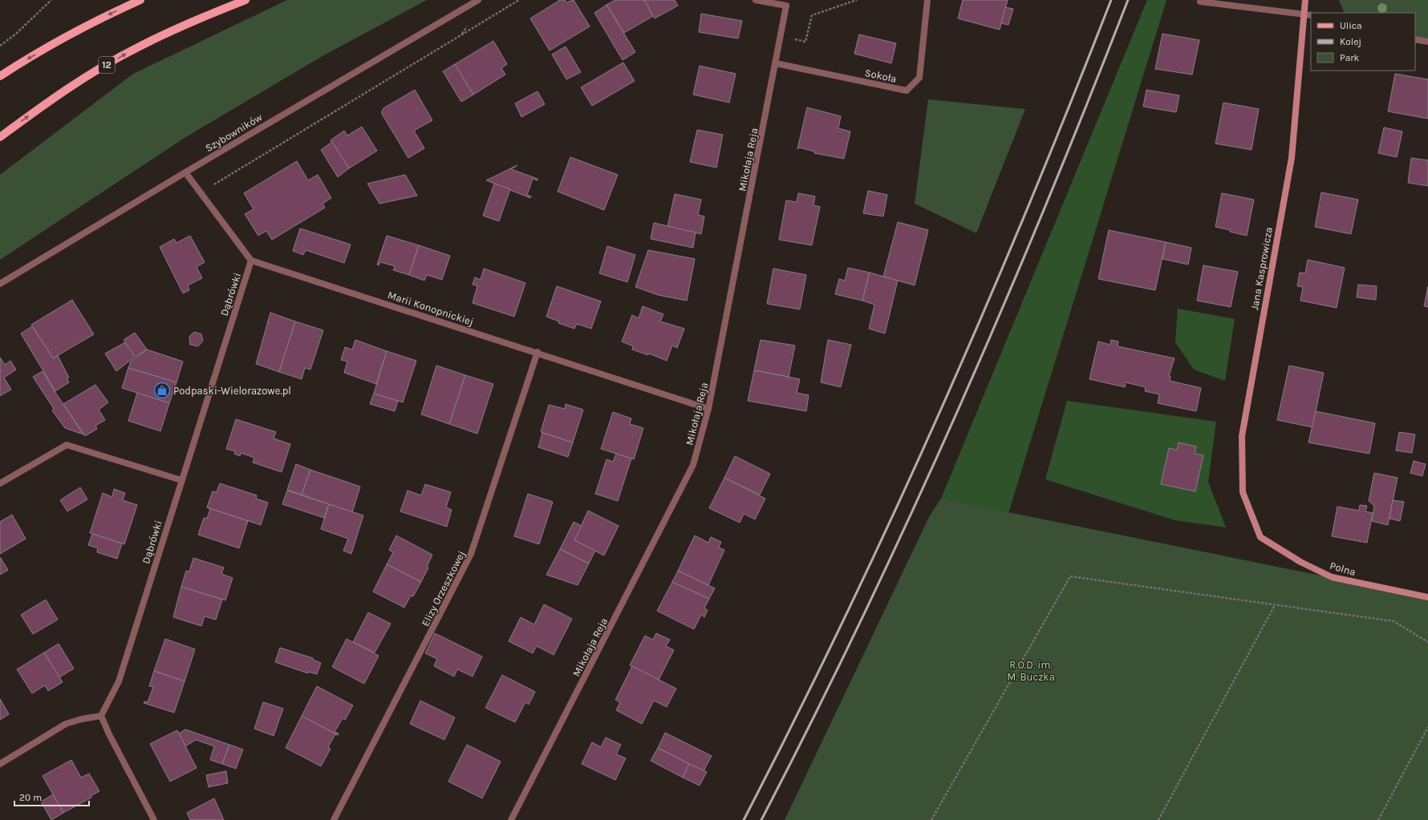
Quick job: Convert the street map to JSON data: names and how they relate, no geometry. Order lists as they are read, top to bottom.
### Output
{
  "streets": {
    "main road": ["12"],
    "street": [
      "Sokoła",
      "Szybowników",
      "Mikołaja Reja",
      "Jana Kasprowicza",
      "Dąbrówki",
      "Marii Konopnickiej",
      "Polna",
      "Elizy Orzeszkowej"
    ]
  },
  "crossings": [
    ["Sokoła", "Mikołaja Reja"],
    ["Mikołaja Reja", "Marii Konopnickiej"],
    ["Jana Kasprowicza", "Polna"],
    ["Dąbrówki", "Marii Konopnickiej"],
    ["Marii Konopnickiej", "Elizy Orzeszkowej"]
  ],
  "parks": ["R.O.D. im. M. Buczka"],
  "places": {
    "shop": ["Podpaski-Wielorazowe.pl"]
  },
  "legend": ["Ulica", "Kolej", "Park"],
  "scale_bar": "20 m"
}
